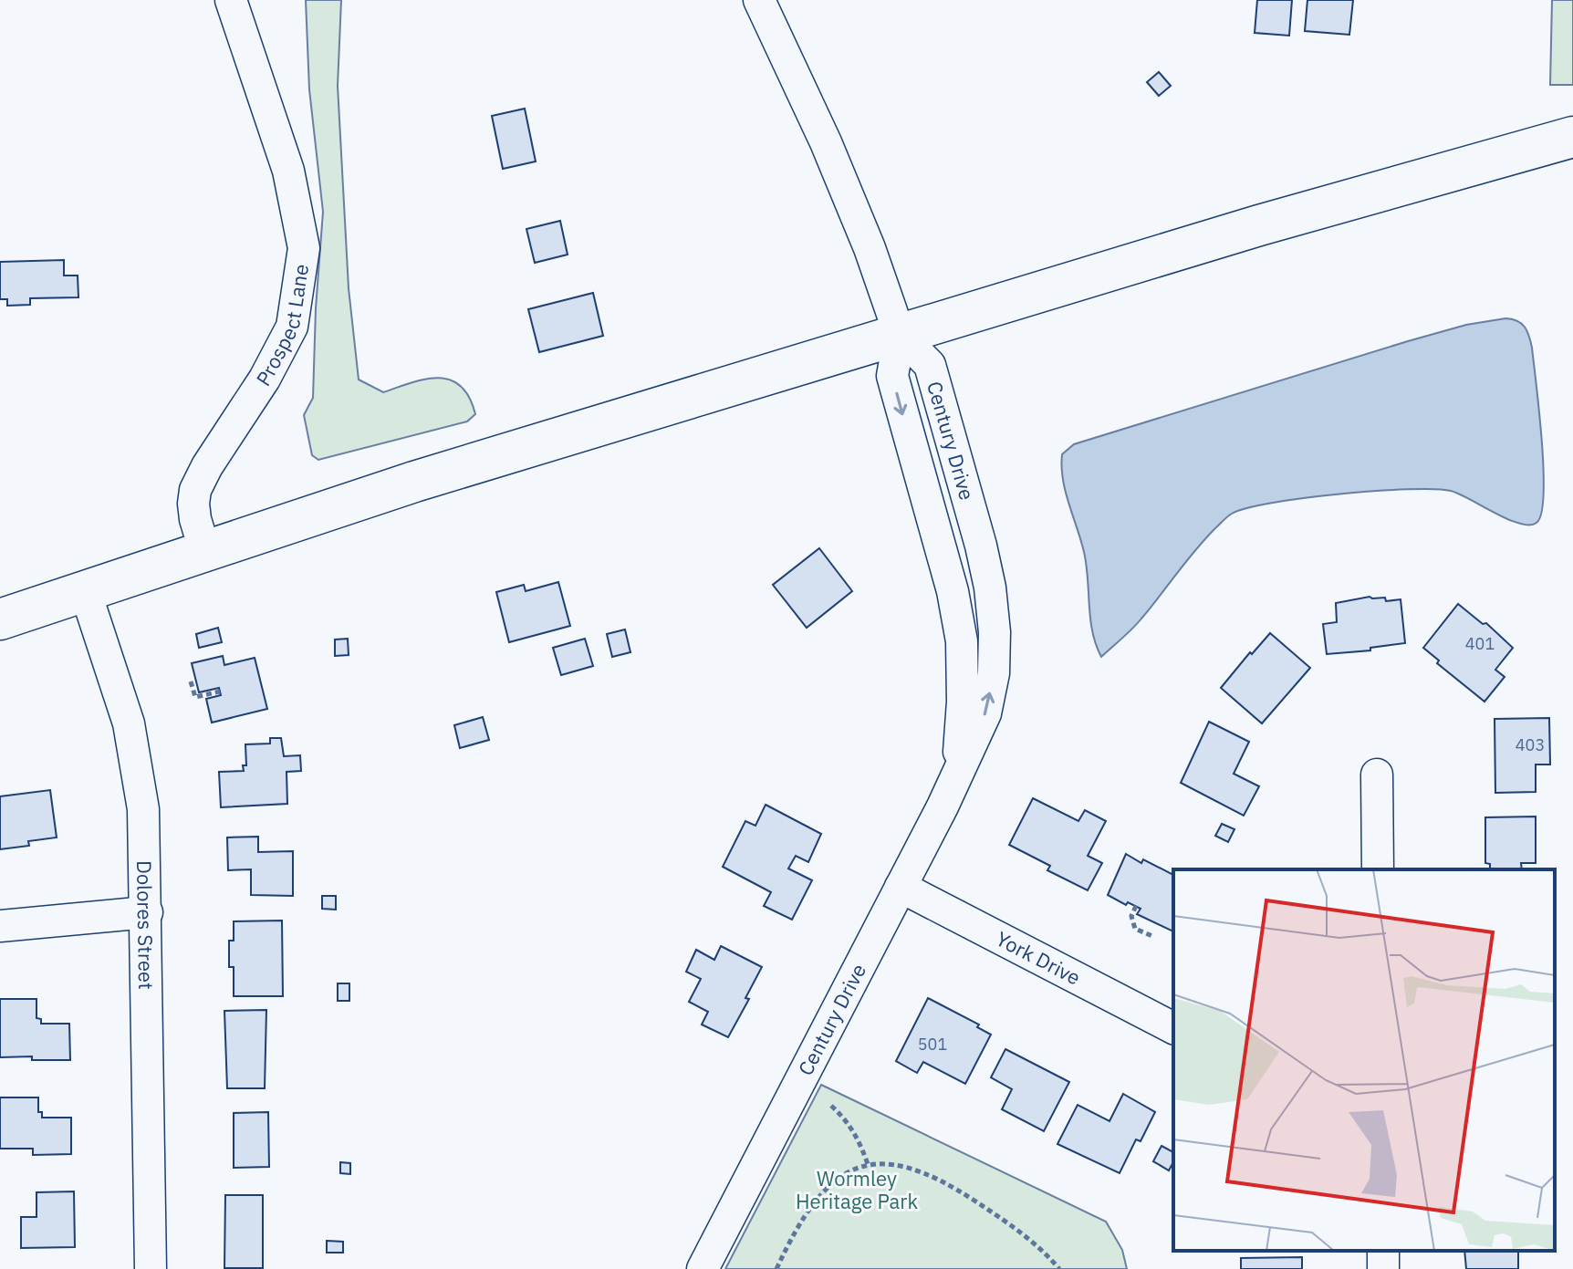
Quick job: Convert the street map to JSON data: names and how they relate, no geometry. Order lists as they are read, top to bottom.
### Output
{
  "streets": {
    "street": [
      "Prospect Lane",
      "Century Drive",
      "Dolores Street",
      "York Drive"
    ]
  },
  "crossings": [
    ["Century Drive", "York Drive"]
  ],
  "parks": ["Wormley Heritage Park"],
  "house_numbers": ["401", "403", "501"]
}
